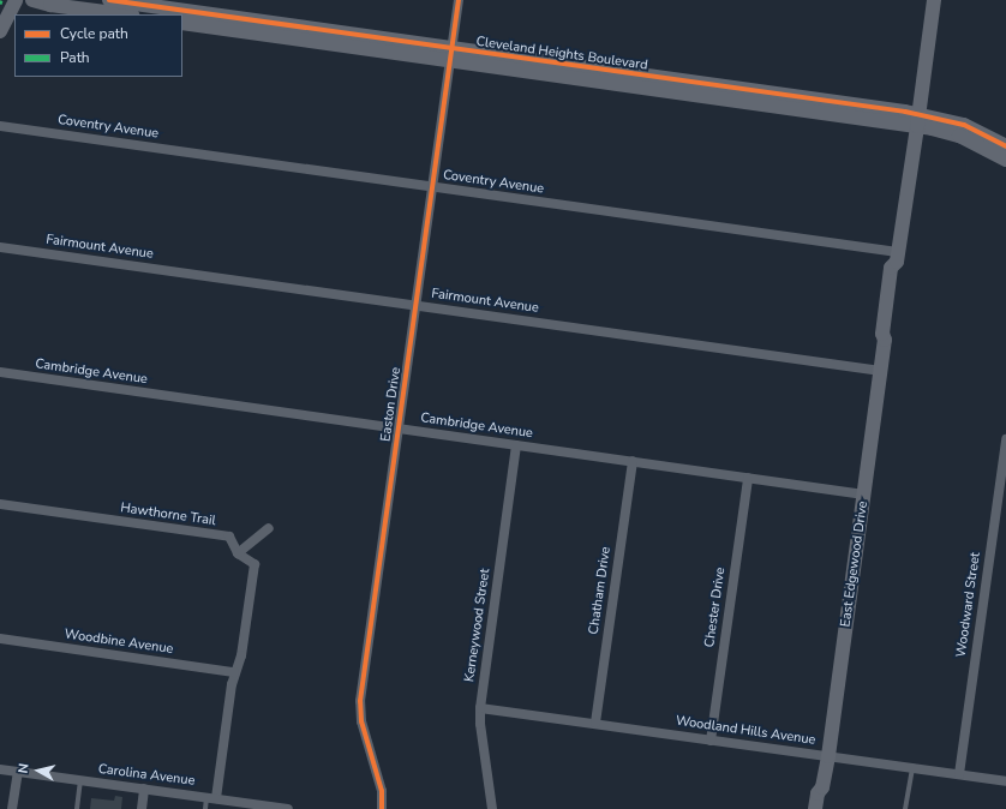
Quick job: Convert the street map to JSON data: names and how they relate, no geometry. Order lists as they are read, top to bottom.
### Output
{
  "streets": {
    "street": [
      "Cleveland Heights Boulevard",
      "Coventry Avenue",
      "Fairmount Avenue",
      "Cambridge Avenue",
      "Easton Drive",
      "Hawthorne Trail",
      "East Edgewood Drive",
      "Chatham Drive",
      "Woodward Street",
      "Chester Drive",
      "Kerneywood Street",
      "Woodbine Avenue",
      "Woodland Hills Avenue",
      "Carolina Avenue"
    ]
  },
  "crossings": [
    ["Cleveland Heights Boulevard", "Easton Drive"],
    ["Cleveland Heights Boulevard", "East Edgewood Drive"],
    ["Coventry Avenue", "Easton Drive"],
    ["Coventry Avenue", "East Edgewood Drive"],
    ["Fairmount Avenue", "Easton Drive"],
    ["Fairmount Avenue", "East Edgewood Drive"],
    ["Cambridge Avenue", "Easton Drive"],
    ["Cambridge Avenue", "East Edgewood Drive"],
    ["Cambridge Avenue", "Chatham Drive"],
    ["Cambridge Avenue", "Chester Drive"],
    ["Cambridge Avenue", "Kerneywood Street"],
    ["Hawthorne Trail", "Woodbine Avenue"],
    ["Hawthorne Trail", "Carolina Avenue"],
    ["East Edgewood Drive", "Woodland Hills Avenue"],
    ["Chatham Drive", "Woodland Hills Avenue"],
    ["Woodward Street", "Woodland Hills Avenue"],
    ["Chester Drive", "Woodland Hills Avenue"],
    ["Kerneywood Street", "Woodland Hills Avenue"]
  ],
  "legend": ["Cycle path", "Path"],
  "north": "left"
}
